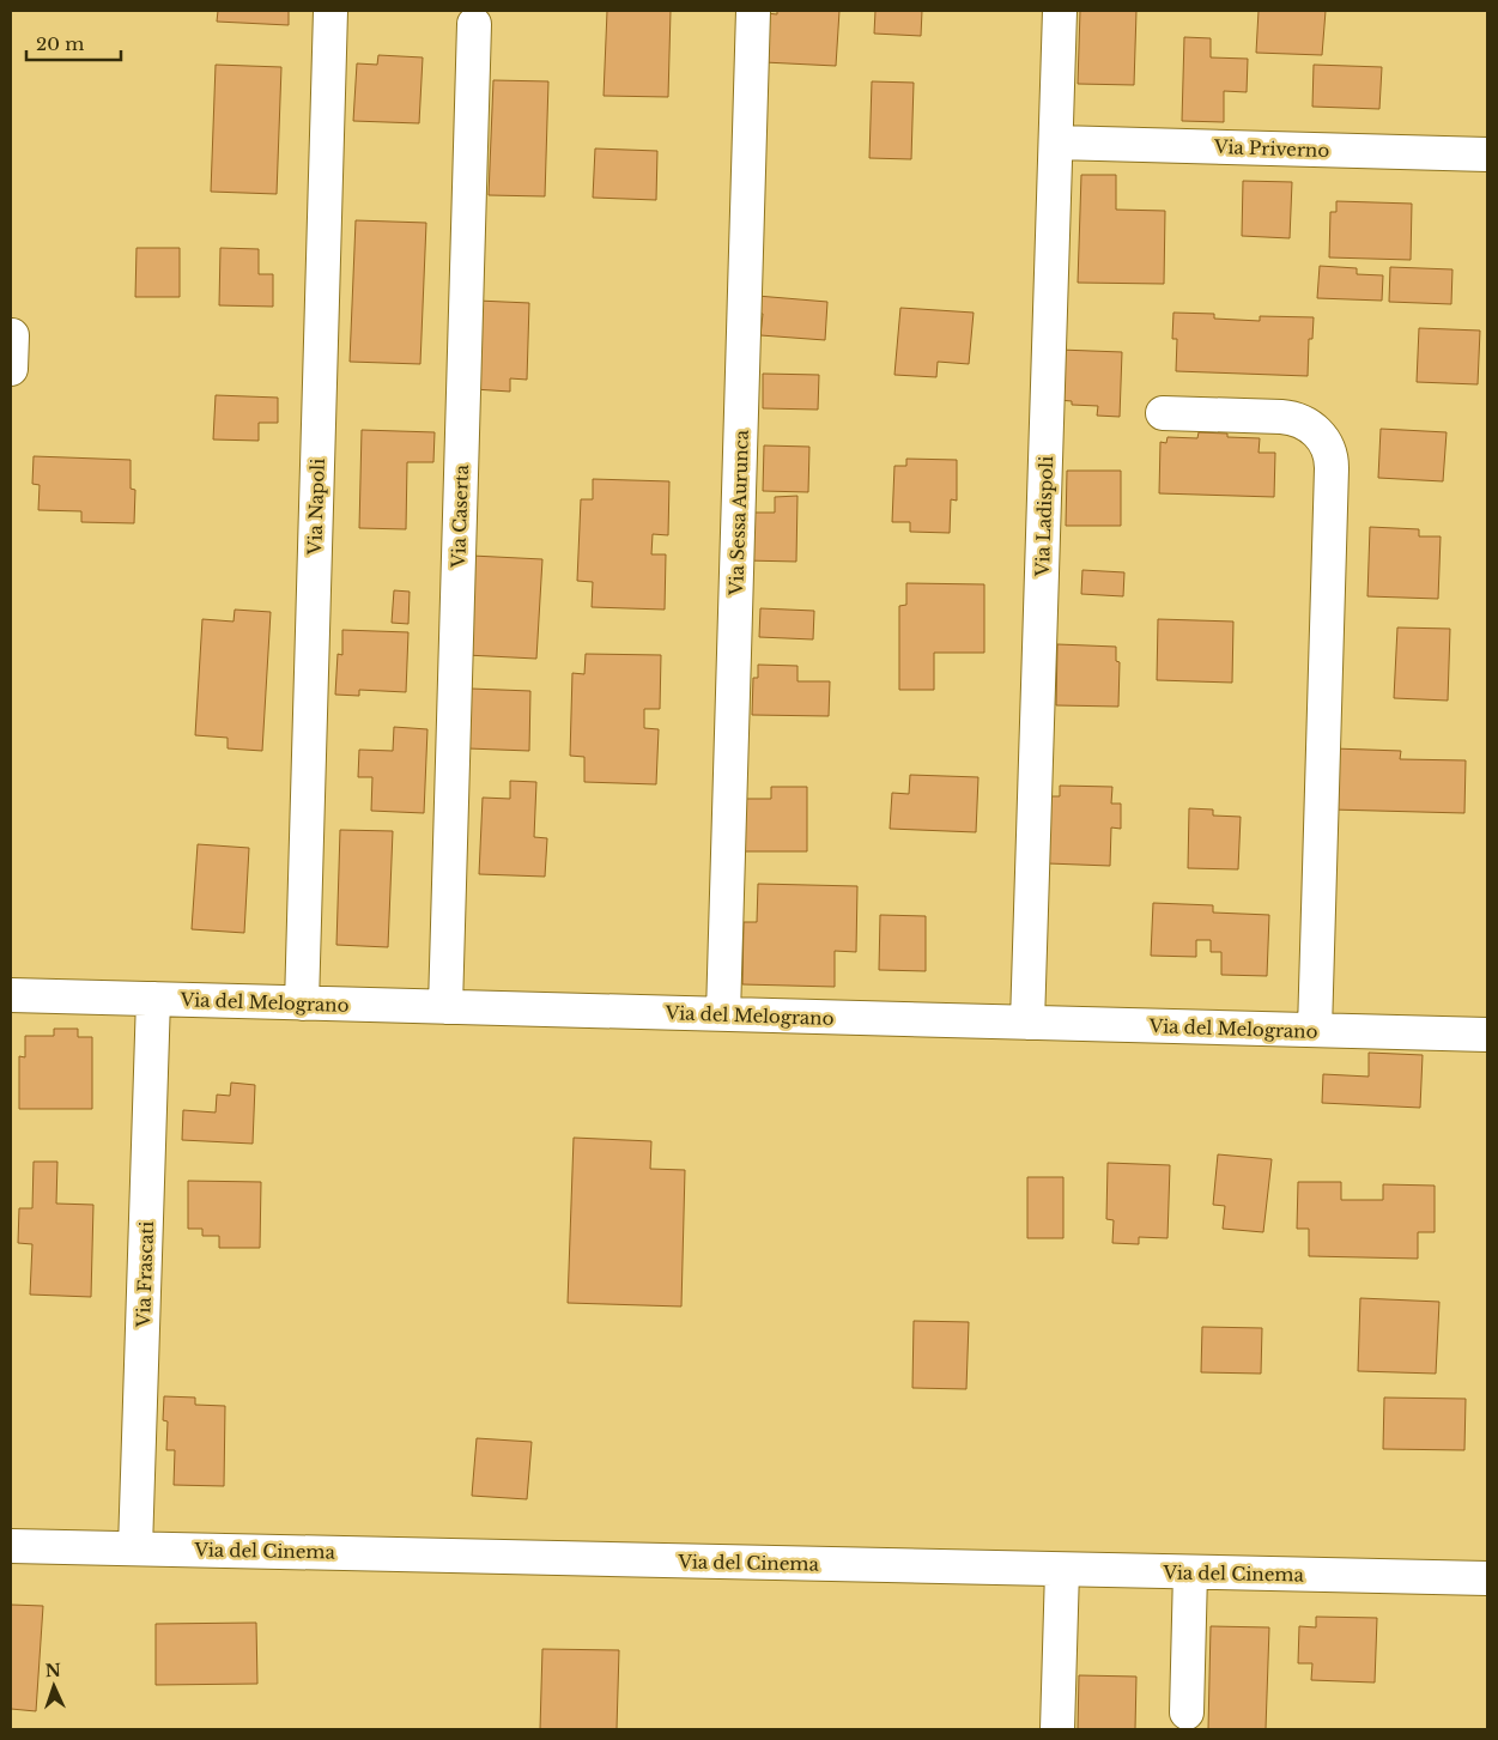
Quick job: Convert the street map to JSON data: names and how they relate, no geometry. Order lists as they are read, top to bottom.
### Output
{
  "streets": {
    "street": [
      "Via Priverno",
      "Via Napoli",
      "Via Sessa Aurunca",
      "Via Caserta",
      "Via Ladispoli",
      "Via del Melograno",
      "Via Frascati",
      "Via del Cinema"
    ]
  },
  "crossings": [
    ["Via Priverno", "Via Ladispoli"],
    ["Via Napoli", "Via del Melograno"],
    ["Via Sessa Aurunca", "Via del Melograno"],
    ["Via Caserta", "Via del Melograno"],
    ["Via Ladispoli", "Via del Melograno"],
    ["Via del Melograno", "Via Frascati"],
    ["Via Frascati", "Via del Cinema"]
  ],
  "scale_bar": "20 m",
  "north": "top"
}
